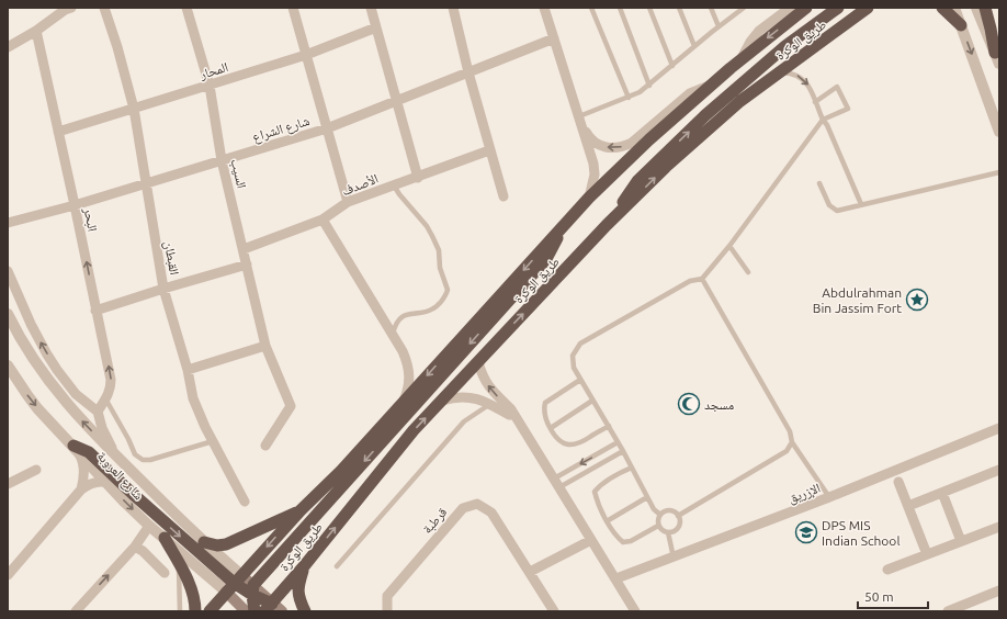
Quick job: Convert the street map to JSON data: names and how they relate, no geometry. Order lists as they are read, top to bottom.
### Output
{
  "streets": {
    "highway": ["طريق الوكرة"],
    "street": [
      "المحار",
      "شارع الشراع",
      "السيب",
      "الأصدف",
      "البحر",
      "القبطان",
      "شارع العروبة",
      "الإزريق",
      "قرطبة"
    ]
  },
  "crossings": [
    ["طريق الوكرة", "شارع العروبة"],
    ["المحار", "السيب"],
    ["المحار", "البحر"],
    ["المحار", "القبطان"],
    ["شارع الشراع", "السيب"],
    ["شارع الشراع", "البحر"],
    ["شارع الشراع", "القبطان"],
    ["السيب", "الأصدف"],
    ["البحر", "شارع العروبة"]
  ],
  "places": {
    "place": ["Abdulrahman Bin Jassim Fort"],
    "mosque": ["مسجد"],
    "school or university": ["DPS MIS Indian School"]
  },
  "scale_bar": "50 m"
}
